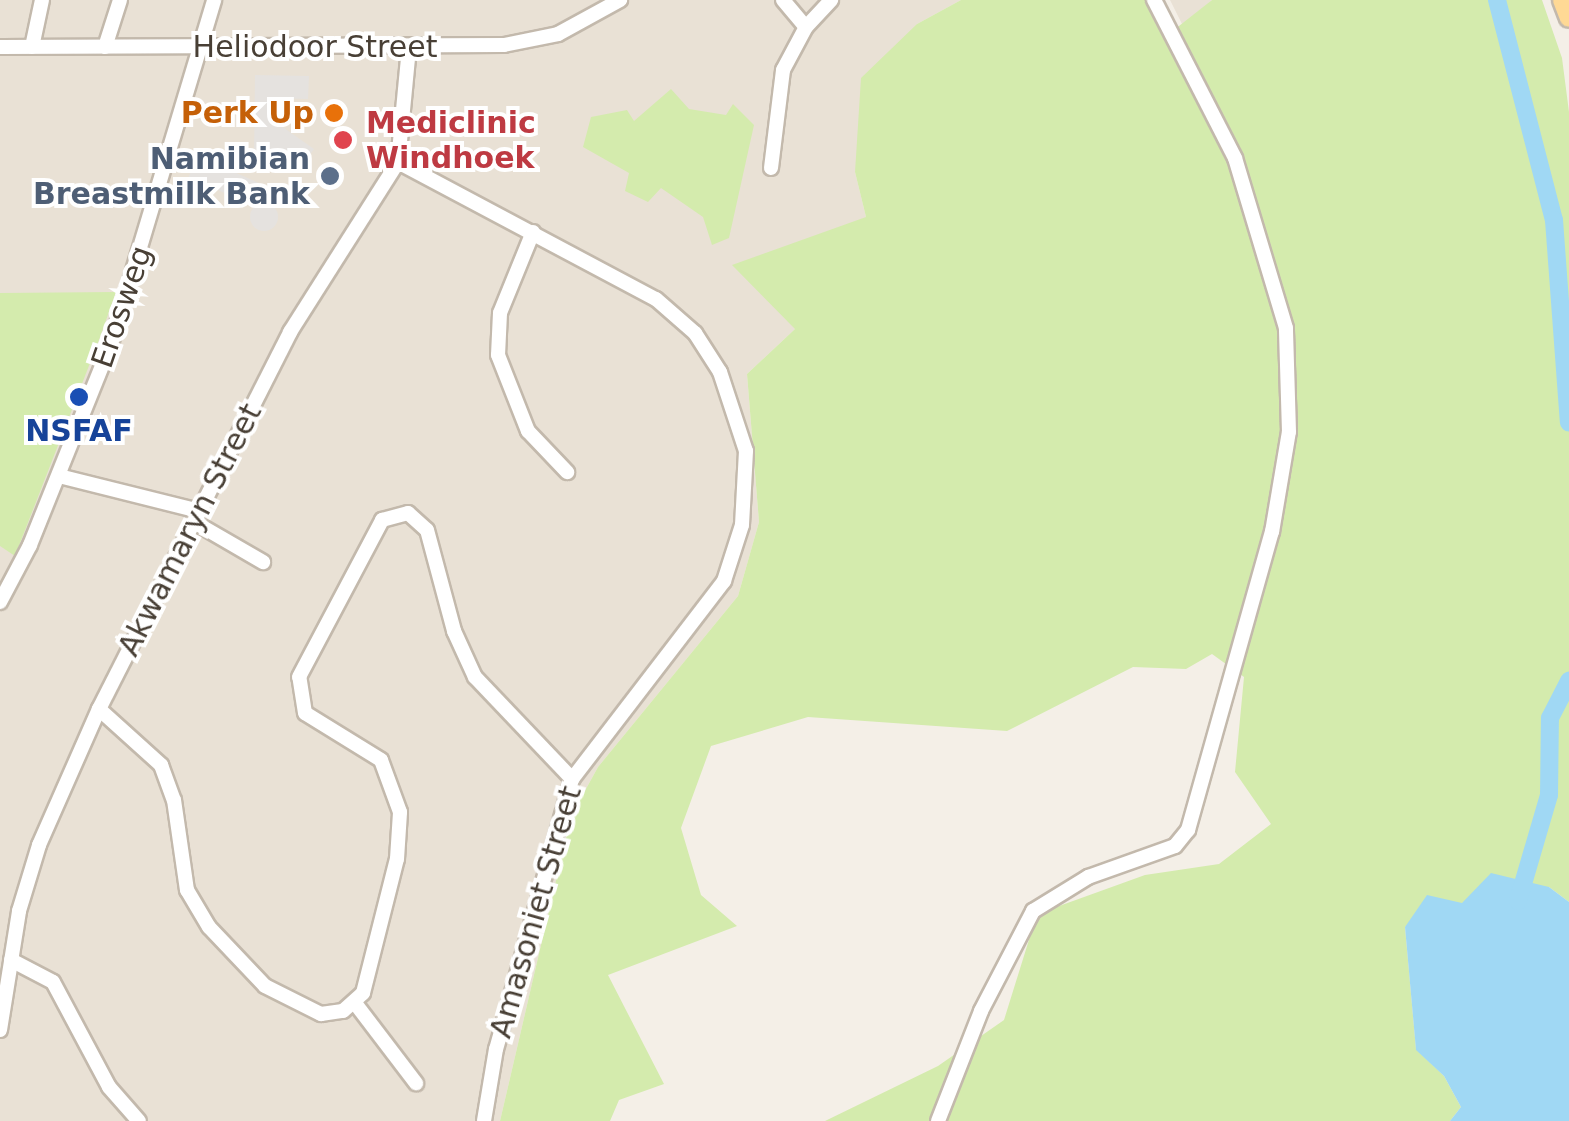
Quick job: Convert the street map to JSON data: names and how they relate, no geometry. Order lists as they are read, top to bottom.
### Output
{
  "streets": {
    "street": [
      "Heliodoor Street",
      "Erosweg",
      "Akwamaryn Street",
      "Amasoniet Street"
    ]
  },
  "crossings": [
    ["Heliodoor Street", "Erosweg"],
    ["Heliodoor Street", "Akwamaryn Street"],
    ["Akwamaryn Street", "Amasoniet Street"]
  ],
  "places": [
    "Perk Up",
    "Mediclinic Windhoek",
    "Namibian Breastmilk Bank",
    "NSFAF"
  ]
}
